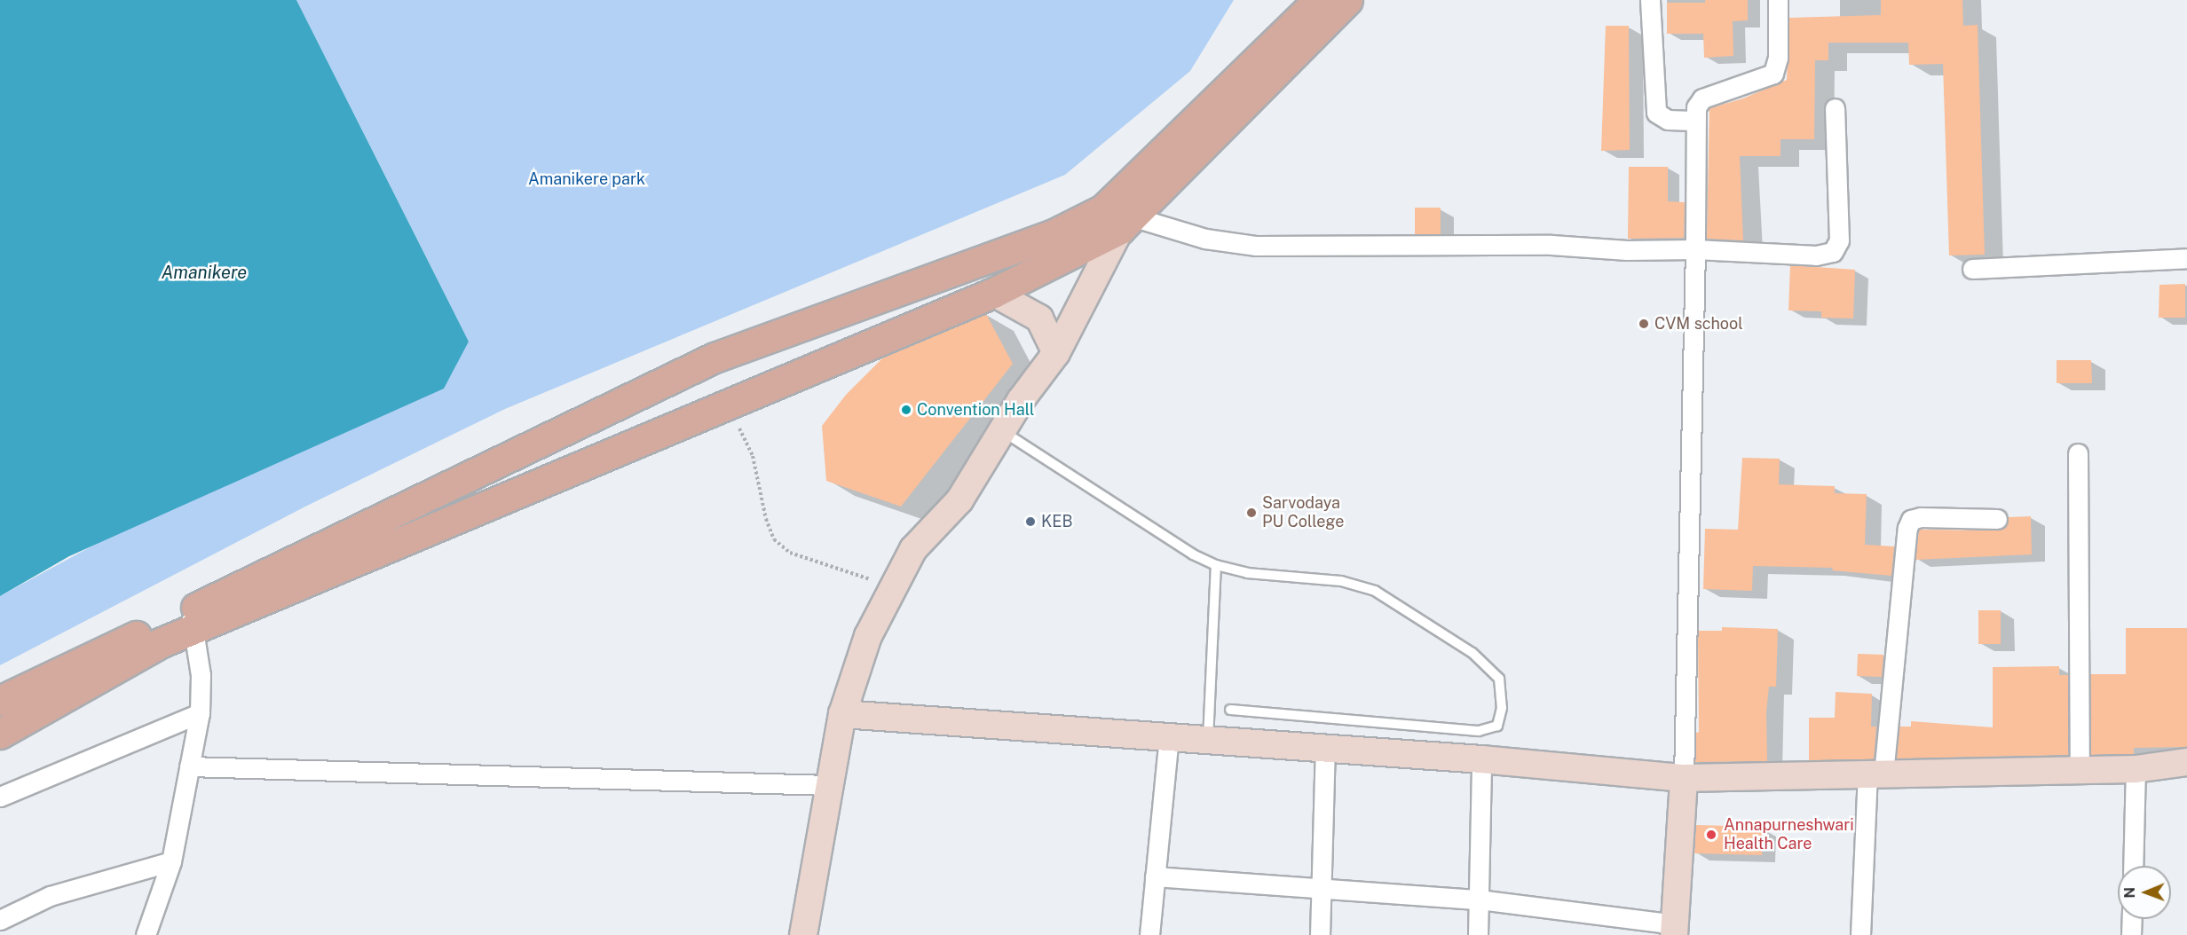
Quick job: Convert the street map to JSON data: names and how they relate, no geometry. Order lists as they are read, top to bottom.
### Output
{
  "water": ["Amanikere"],
  "parks": ["Amanikere park"],
  "places": [
    "CVM school",
    "Convention Hall",
    "Sarvodaya PU College",
    "KEB",
    "Annapurneshwari Health Care"
  ],
  "north": "left"
}
